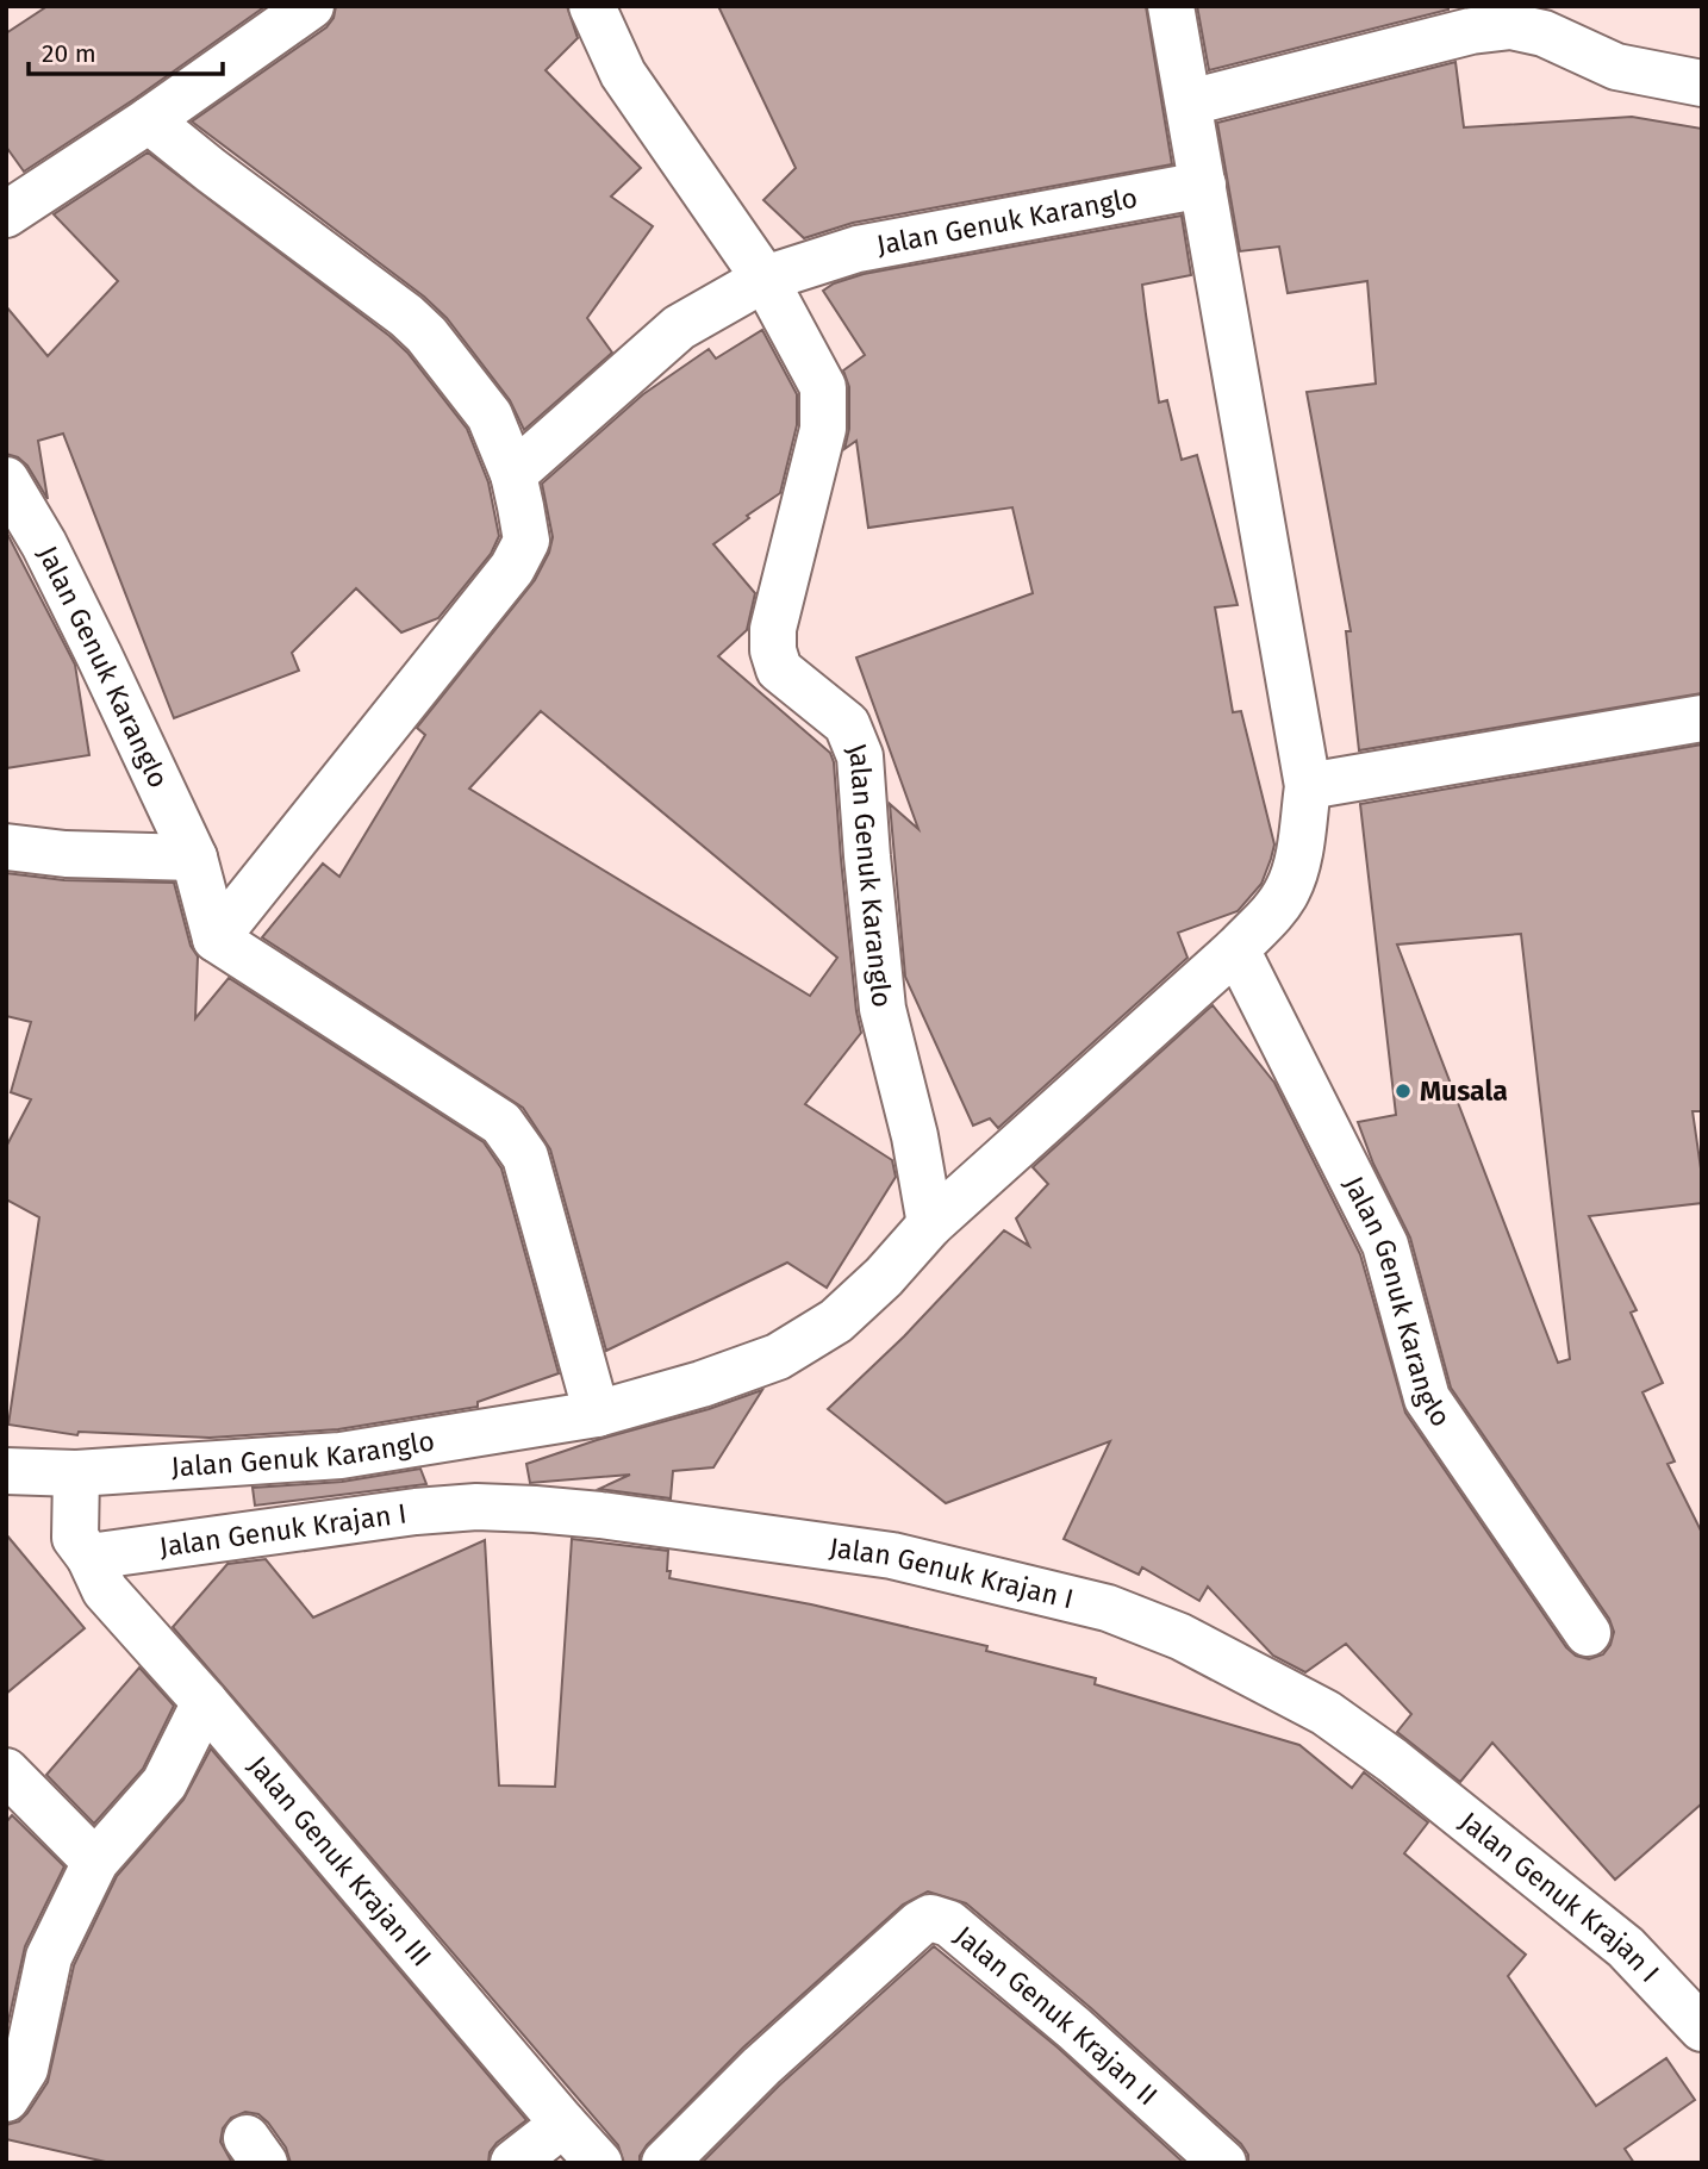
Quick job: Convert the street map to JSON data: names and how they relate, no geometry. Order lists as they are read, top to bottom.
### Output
{
  "streets": {
    "street": [
      "Jalan Genuk Karanglo",
      "Jalan Genuk Krajan I",
      "Jalan Genuk Krajan III",
      "Jalan Genuk Krajan II"
    ]
  },
  "crossings": [
    ["Jalan Genuk Karanglo", "Jalan Genuk Krajan I"],
    ["Jalan Genuk Karanglo", "Jalan Genuk Krajan III"],
    ["Jalan Genuk Krajan I", "Jalan Genuk Krajan III"]
  ],
  "places": ["Musala"],
  "scale_bar": "20 m"
}
